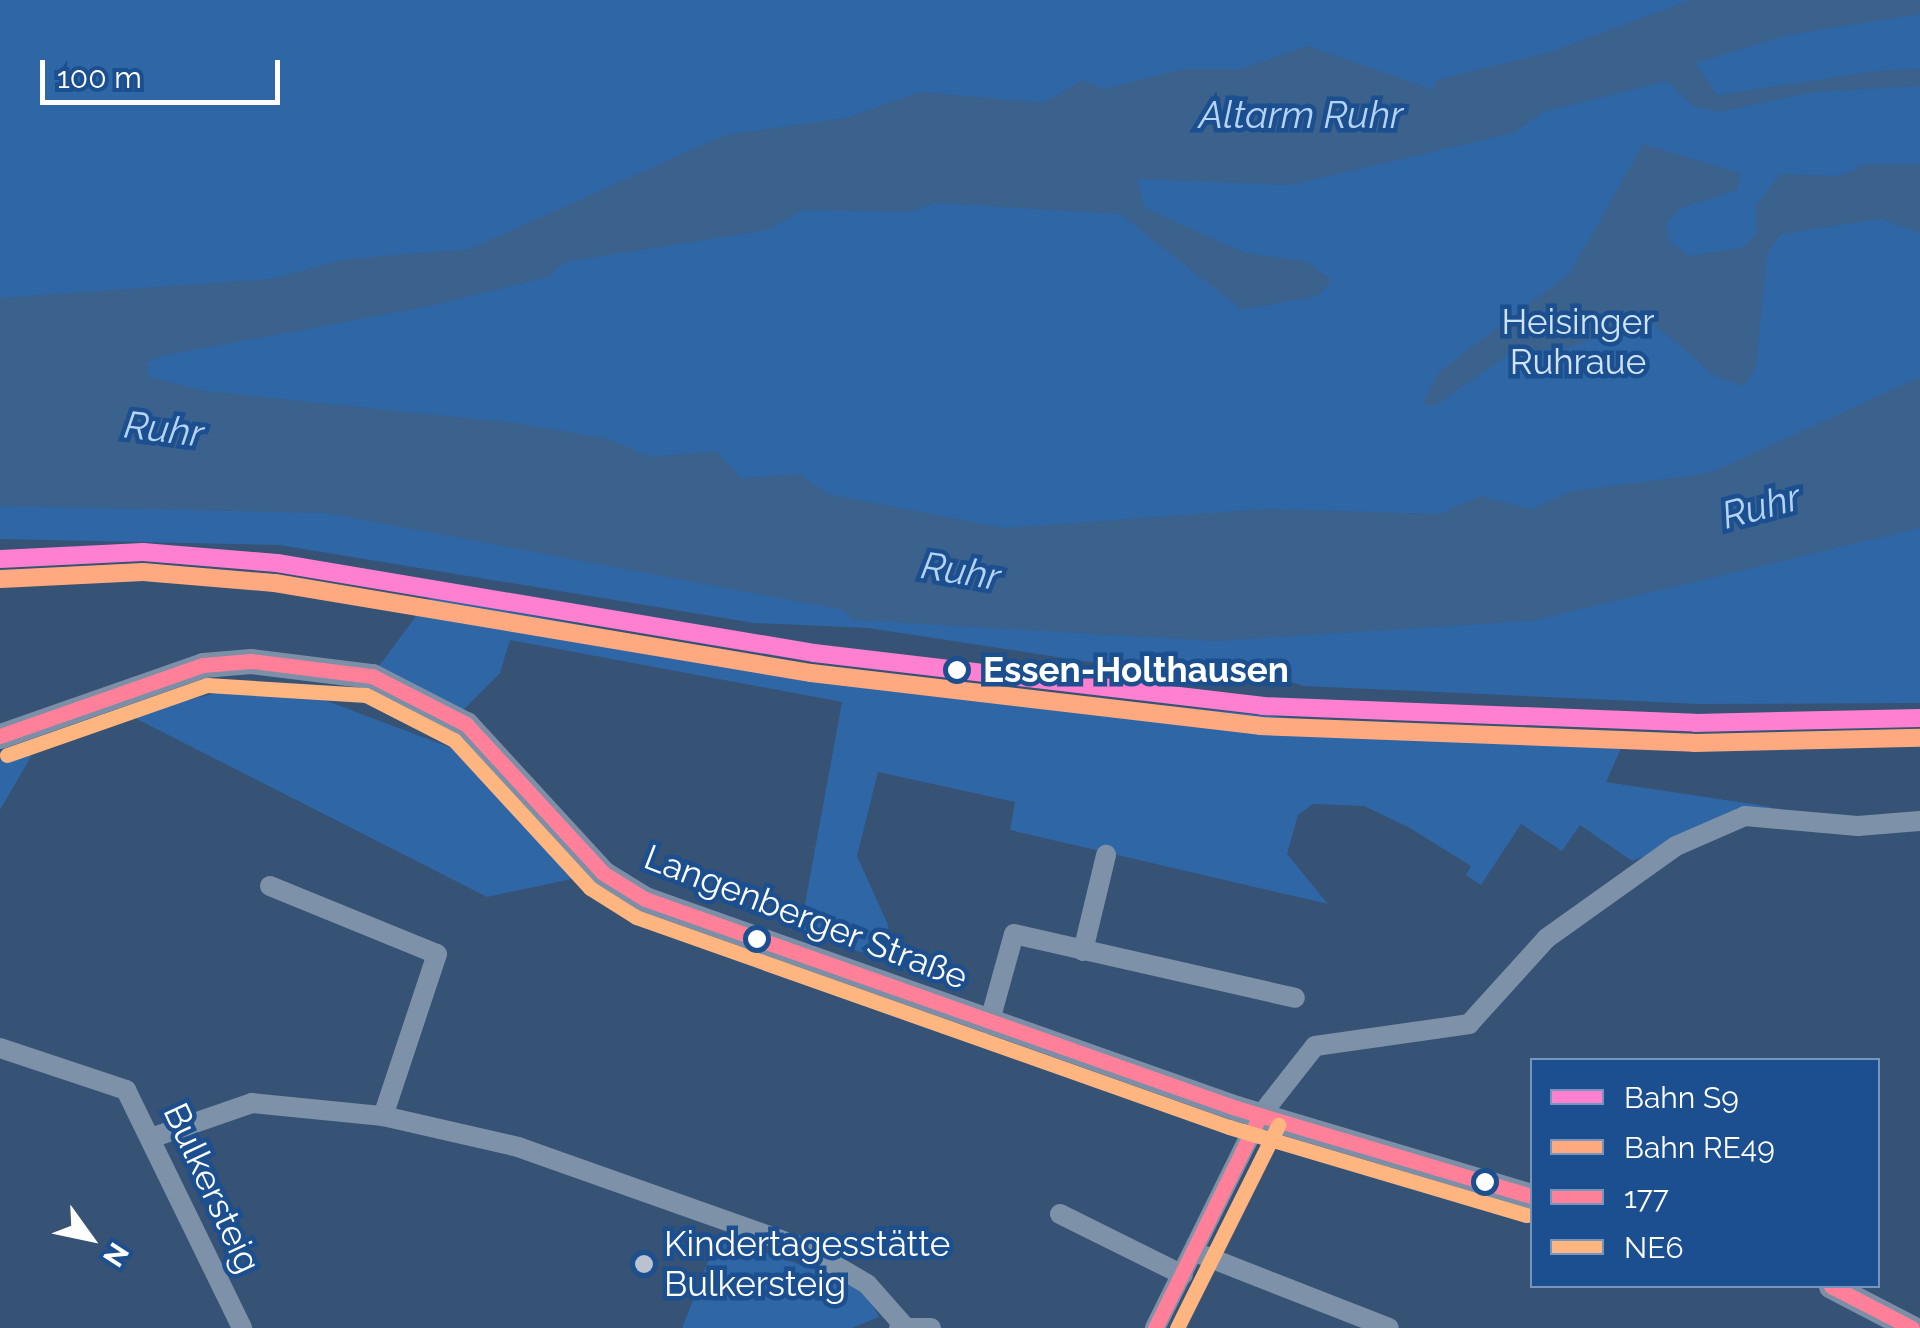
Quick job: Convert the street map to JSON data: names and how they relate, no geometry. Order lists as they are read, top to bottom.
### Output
{
  "streets": {
    "main road": ["Langenberger Straße"],
    "street": ["Bulkersteig"]
  },
  "water": ["Altarm Ruhr", "Ruhr"],
  "parks": ["Heisinger Ruhraue"],
  "places": ["Essen-Holthausen", "Kindertagesstätte Bulkersteig"],
  "lines": [
    "rail line S9",
    "rail line RE49",
    "transit line 177",
    "transit line NE6"
  ],
  "legend": [
    "Bahn S9",
    "Bahn RE49",
    "177",
    "NE6"
  ],
  "scale_bar": "100 m",
  "north": "bottom right"
}
